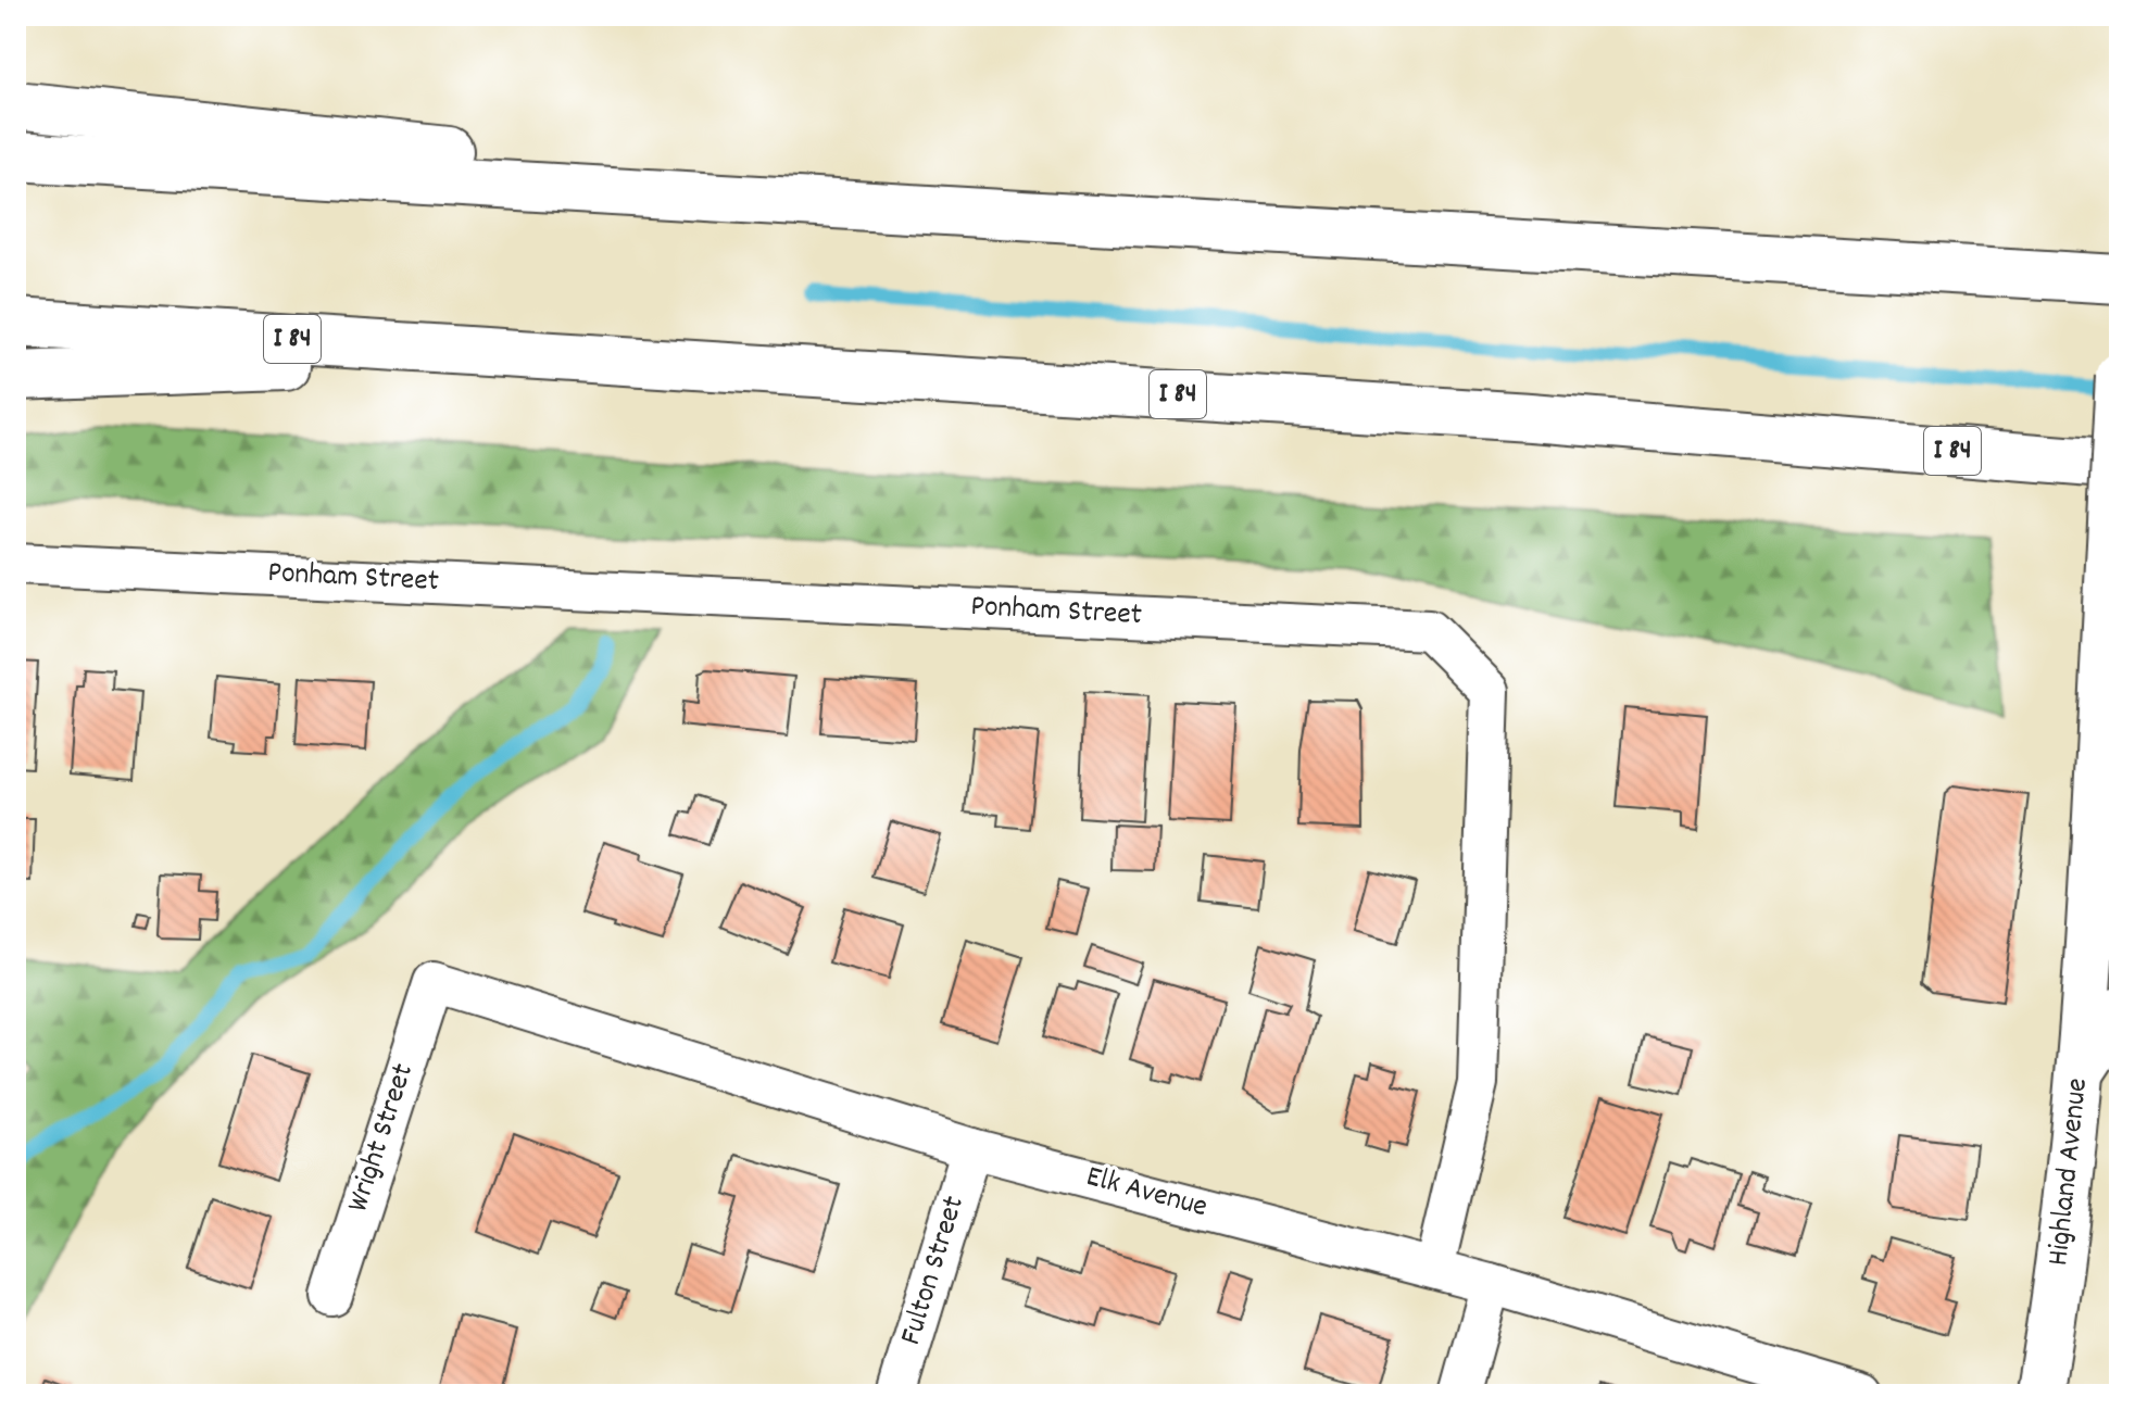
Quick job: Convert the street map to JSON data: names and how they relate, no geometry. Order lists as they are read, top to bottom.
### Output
{
  "streets": {
    "main road": ["I 84", "Highland Avenue"],
    "street": [
      "Ponham Street",
      "Wright Street",
      "Elk Avenue",
      "Fulton Street"
    ]
  },
  "crossings": [
    ["Ponham Street", "Elk Avenue"],
    ["Wright Street", "Elk Avenue"],
    ["Elk Avenue", "Fulton Street"]
  ]
}
